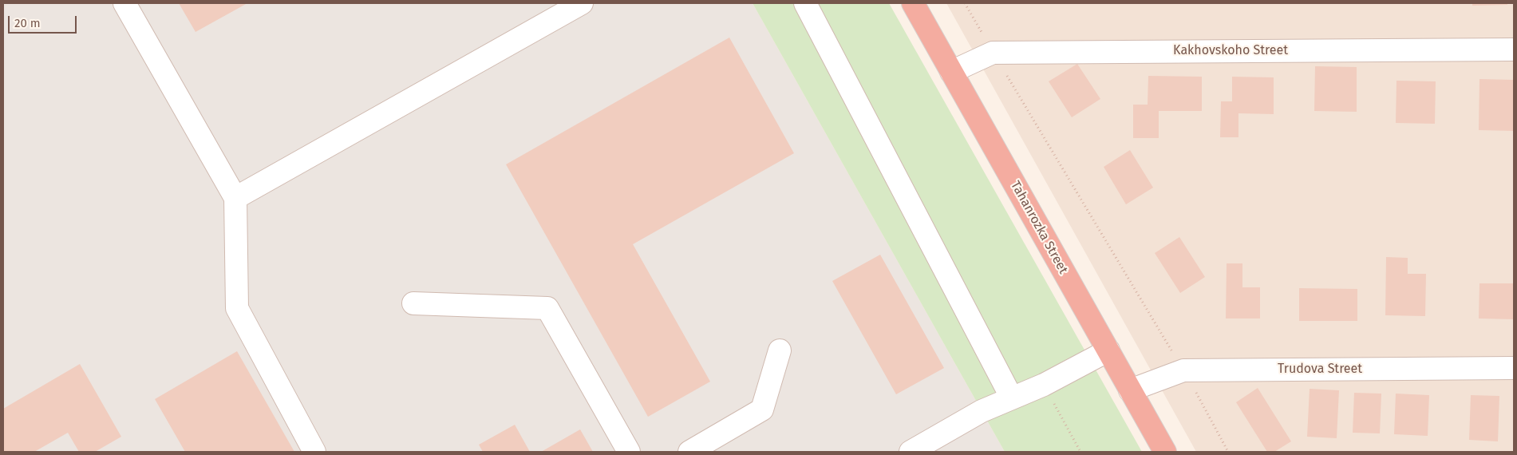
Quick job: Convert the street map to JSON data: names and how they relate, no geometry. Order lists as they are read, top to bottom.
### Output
{
  "streets": {
    "highway": ["Tahanrozka Street"],
    "street": ["Kakhovskoho Street", "Trudova Street"]
  },
  "crossings": [
    ["Kakhovskoho Street", "Tahanrozka Street"],
    ["Tahanrozka Street", "Trudova Street"]
  ],
  "scale_bar": "20 m"
}
